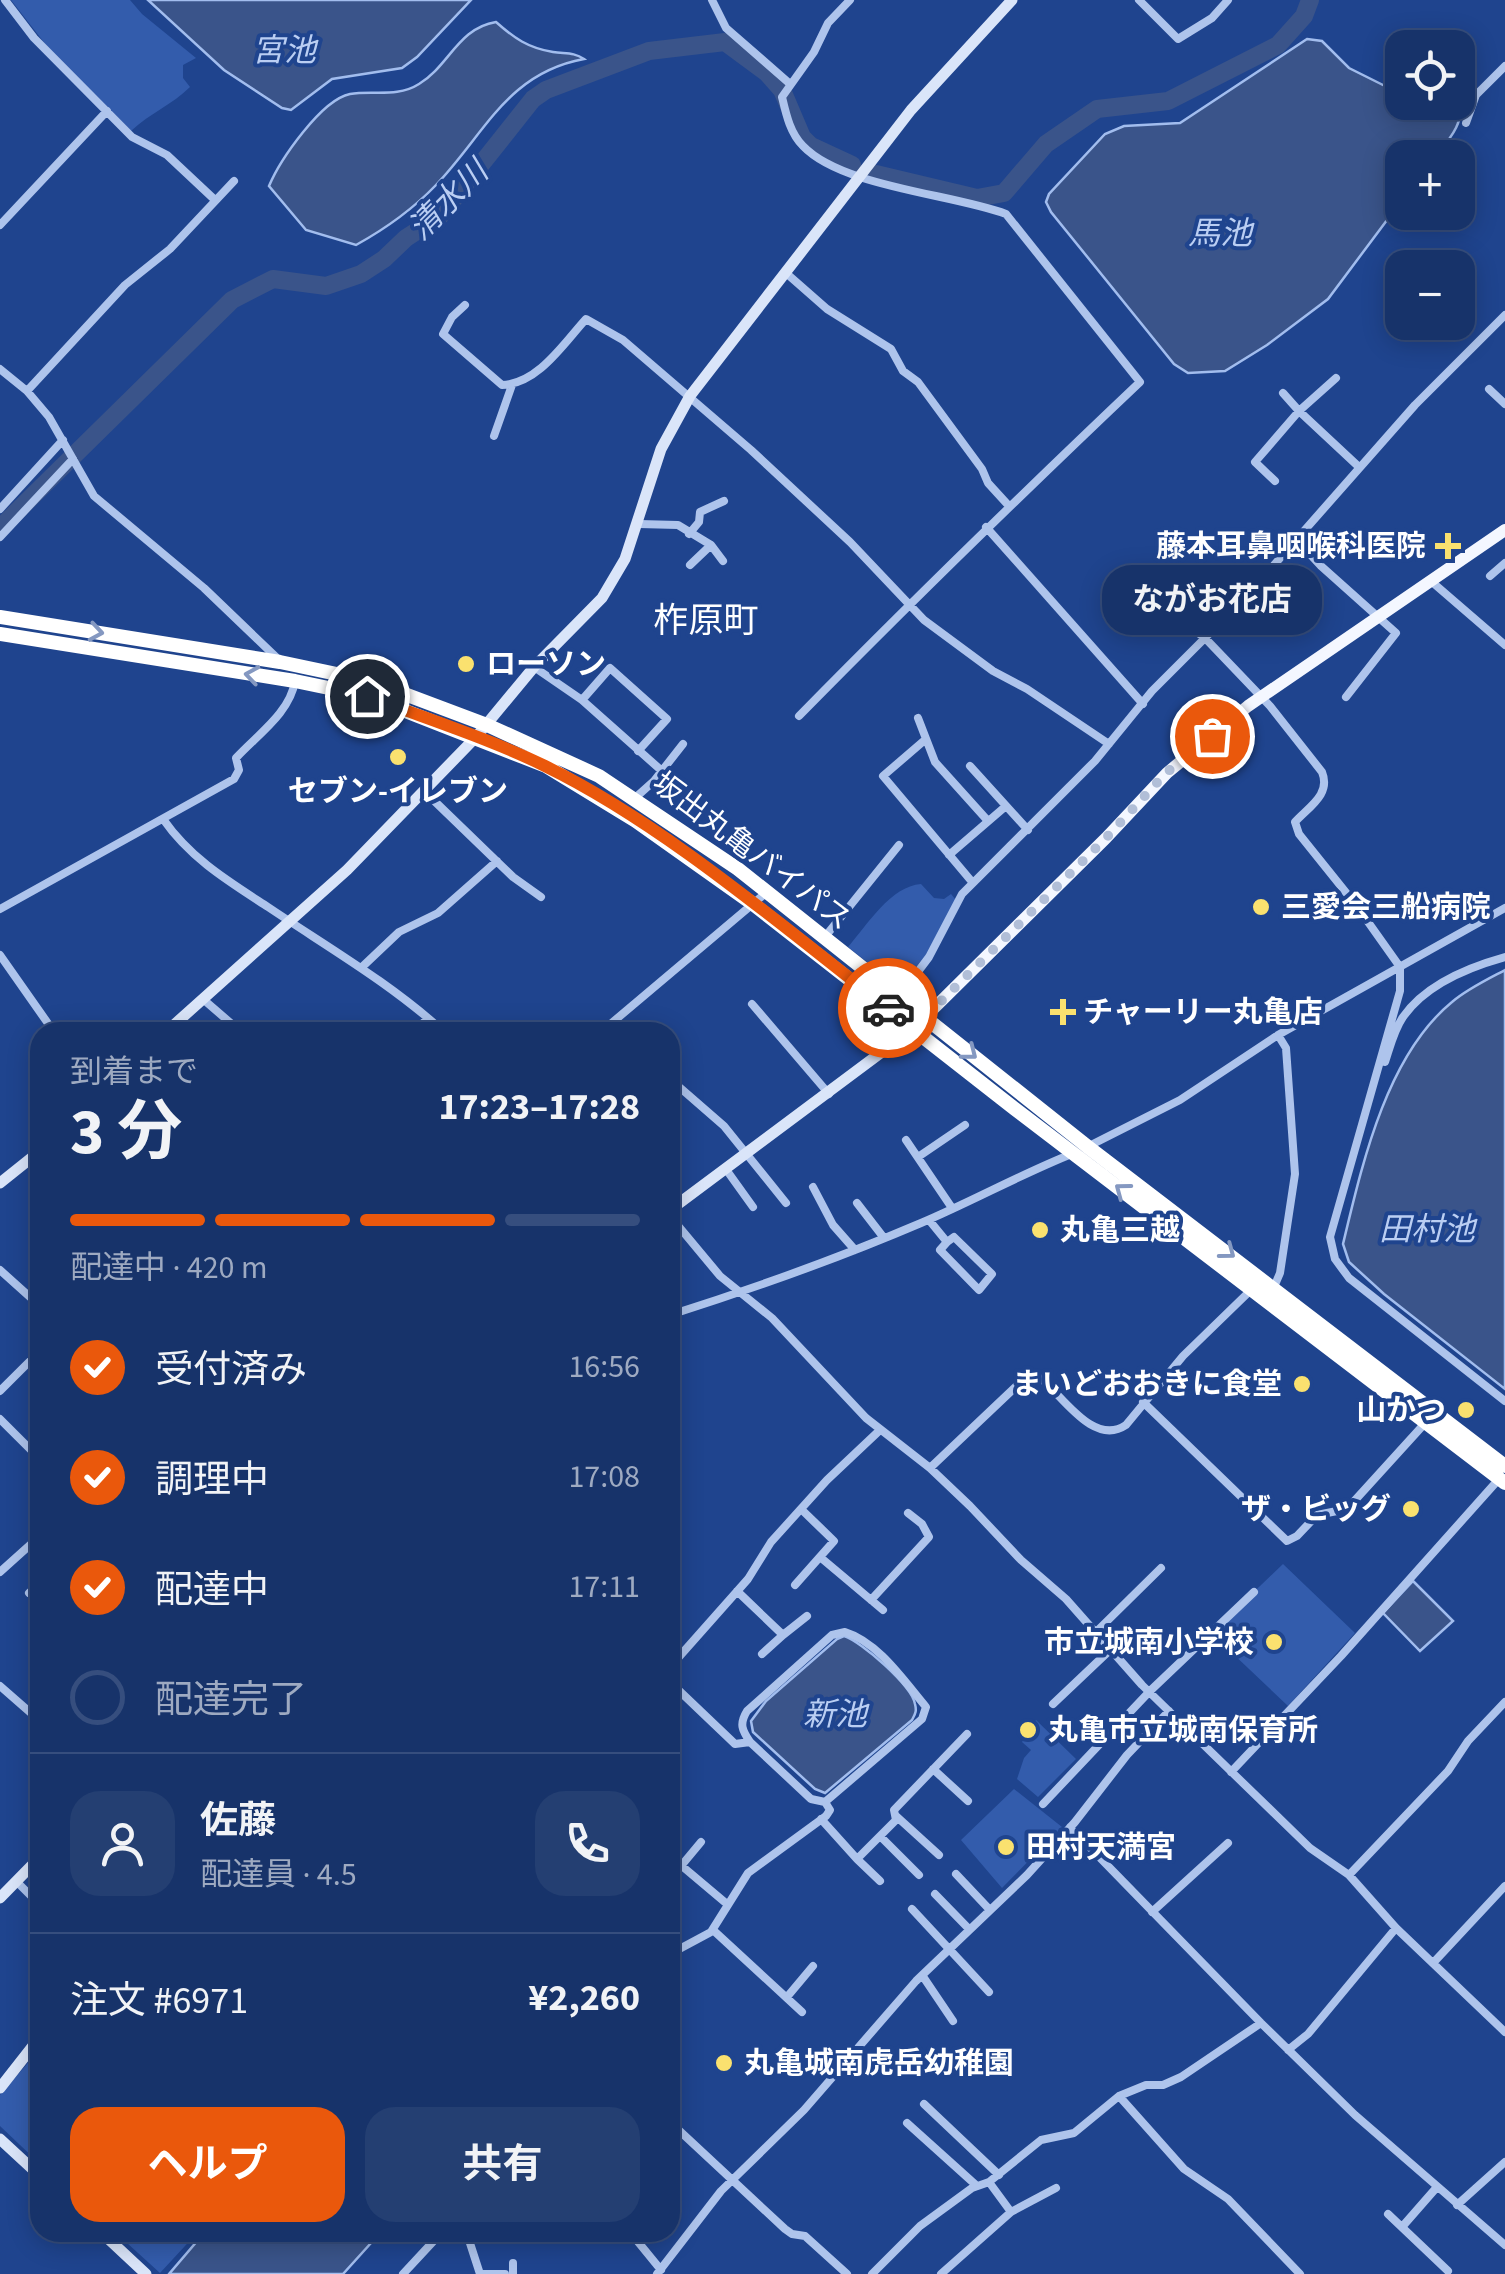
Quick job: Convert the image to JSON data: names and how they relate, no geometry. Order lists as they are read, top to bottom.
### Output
{
  "streets": {
    "highway": ["坂出丸亀バイパス"]
  },
  "districts": ["柞原町"],
  "water": [
    "宮池",
    "清水川",
    "馬池",
    "田村池",
    "新池"
  ],
  "places": {
    "health": ["藤本耳鼻咽喉科医院", "チャーリー丸亀店"],
    "other": [
      "ローソン",
      "ながお花店",
      "セブン-イレブン",
      "三愛会三船病院",
      "丸亀三越",
      "まいどおおきに食堂",
      "山かつ",
      "ザ・ビッグ",
      "市立城南小学校",
      "丸亀市立城南保育所",
      "田村天満宮",
      "丸亀城南虎岳幼稚園"
    ]
  },
  "page": {
    "map_buttons": ["+", "−"],
    "bubble": "ながお花店",
    "heading": ["3 分", "到着まで", "17:23–17:28"],
    "panel": [
      "佐藤",
      "配達員 · 4.5",
      "注文 #6971",
      "¥2,260"
    ],
    "bar": "配達中 · 420 m",
    "list": [
      ["受付済み", "16:56"],
      ["調理中", "17:08"],
      ["配達中", "17:11"],
      "配達完了"
    ],
    "buttons": ["ヘルプ", "共有"]
  }
}
